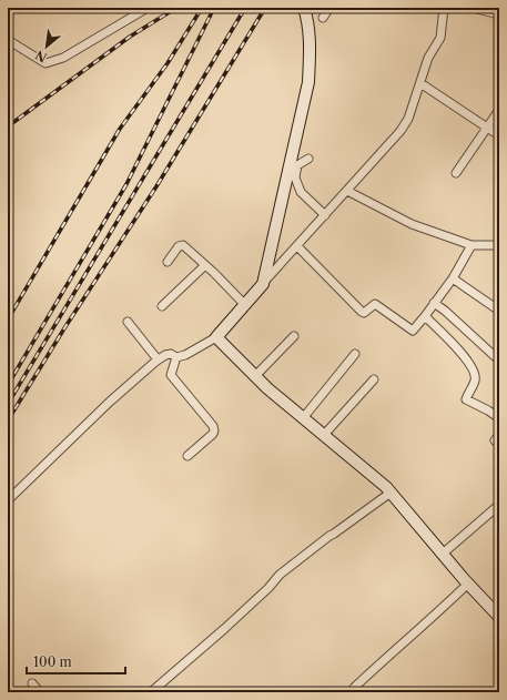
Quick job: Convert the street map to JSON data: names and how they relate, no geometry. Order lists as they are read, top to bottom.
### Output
{
  "scale_bar": "100 m",
  "north": "bottom left"
}
